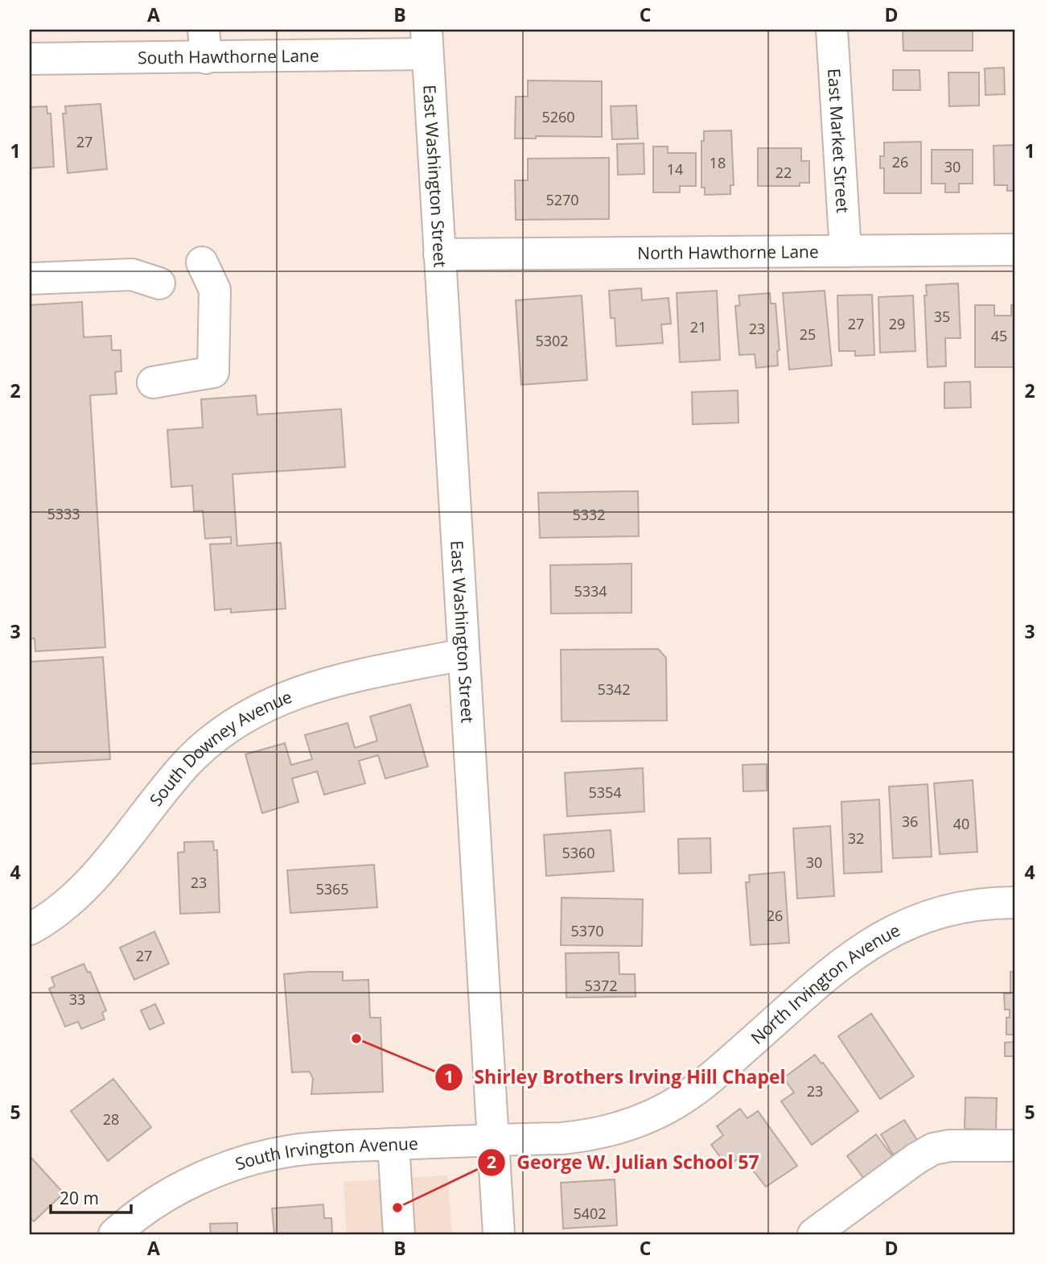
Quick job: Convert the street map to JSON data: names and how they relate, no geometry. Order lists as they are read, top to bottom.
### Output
{
  "streets": {
    "street": [
      "South Hawthorne Lane",
      "East Market Street",
      "East Washington Street",
      "North Hawthorne Lane",
      "South Downey Avenue",
      "North Irvington Avenue",
      "South Irvington Avenue"
    ]
  },
  "crossings": [
    ["South Hawthorne Lane", "East Washington Street"],
    ["East Market Street", "North Hawthorne Lane"],
    ["East Washington Street", "North Hawthorne Lane"],
    ["East Washington Street", "South Downey Avenue"],
    ["East Washington Street", "North Irvington Avenue"],
    ["East Washington Street", "South Irvington Avenue"],
    ["North Irvington Avenue", "South Irvington Avenue"]
  ],
  "places": ["Shirley Brothers Irving Hill Chapel", "George W. Julian School 57"],
  "house_numbers": [
    "5260",
    "27",
    "26",
    "18",
    "30",
    "14",
    "22",
    "5270",
    "35",
    "27",
    "29",
    "21",
    "23",
    "25",
    "45",
    "5302",
    "5333",
    "5332",
    "5334",
    "5342",
    "5354",
    "36",
    "40",
    "32",
    "5360",
    "30",
    "23",
    "5365",
    "26",
    "5370",
    "27",
    "5372",
    "33",
    "23",
    "28",
    "5402"
  ],
  "scale_bar": "20 m",
  "grid": {
    "columns": [
      "A",
      "B",
      "C",
      "D"
    ],
    "rows": [
      "1",
      "2",
      "3",
      "4",
      "5"
    ]
  }
}
